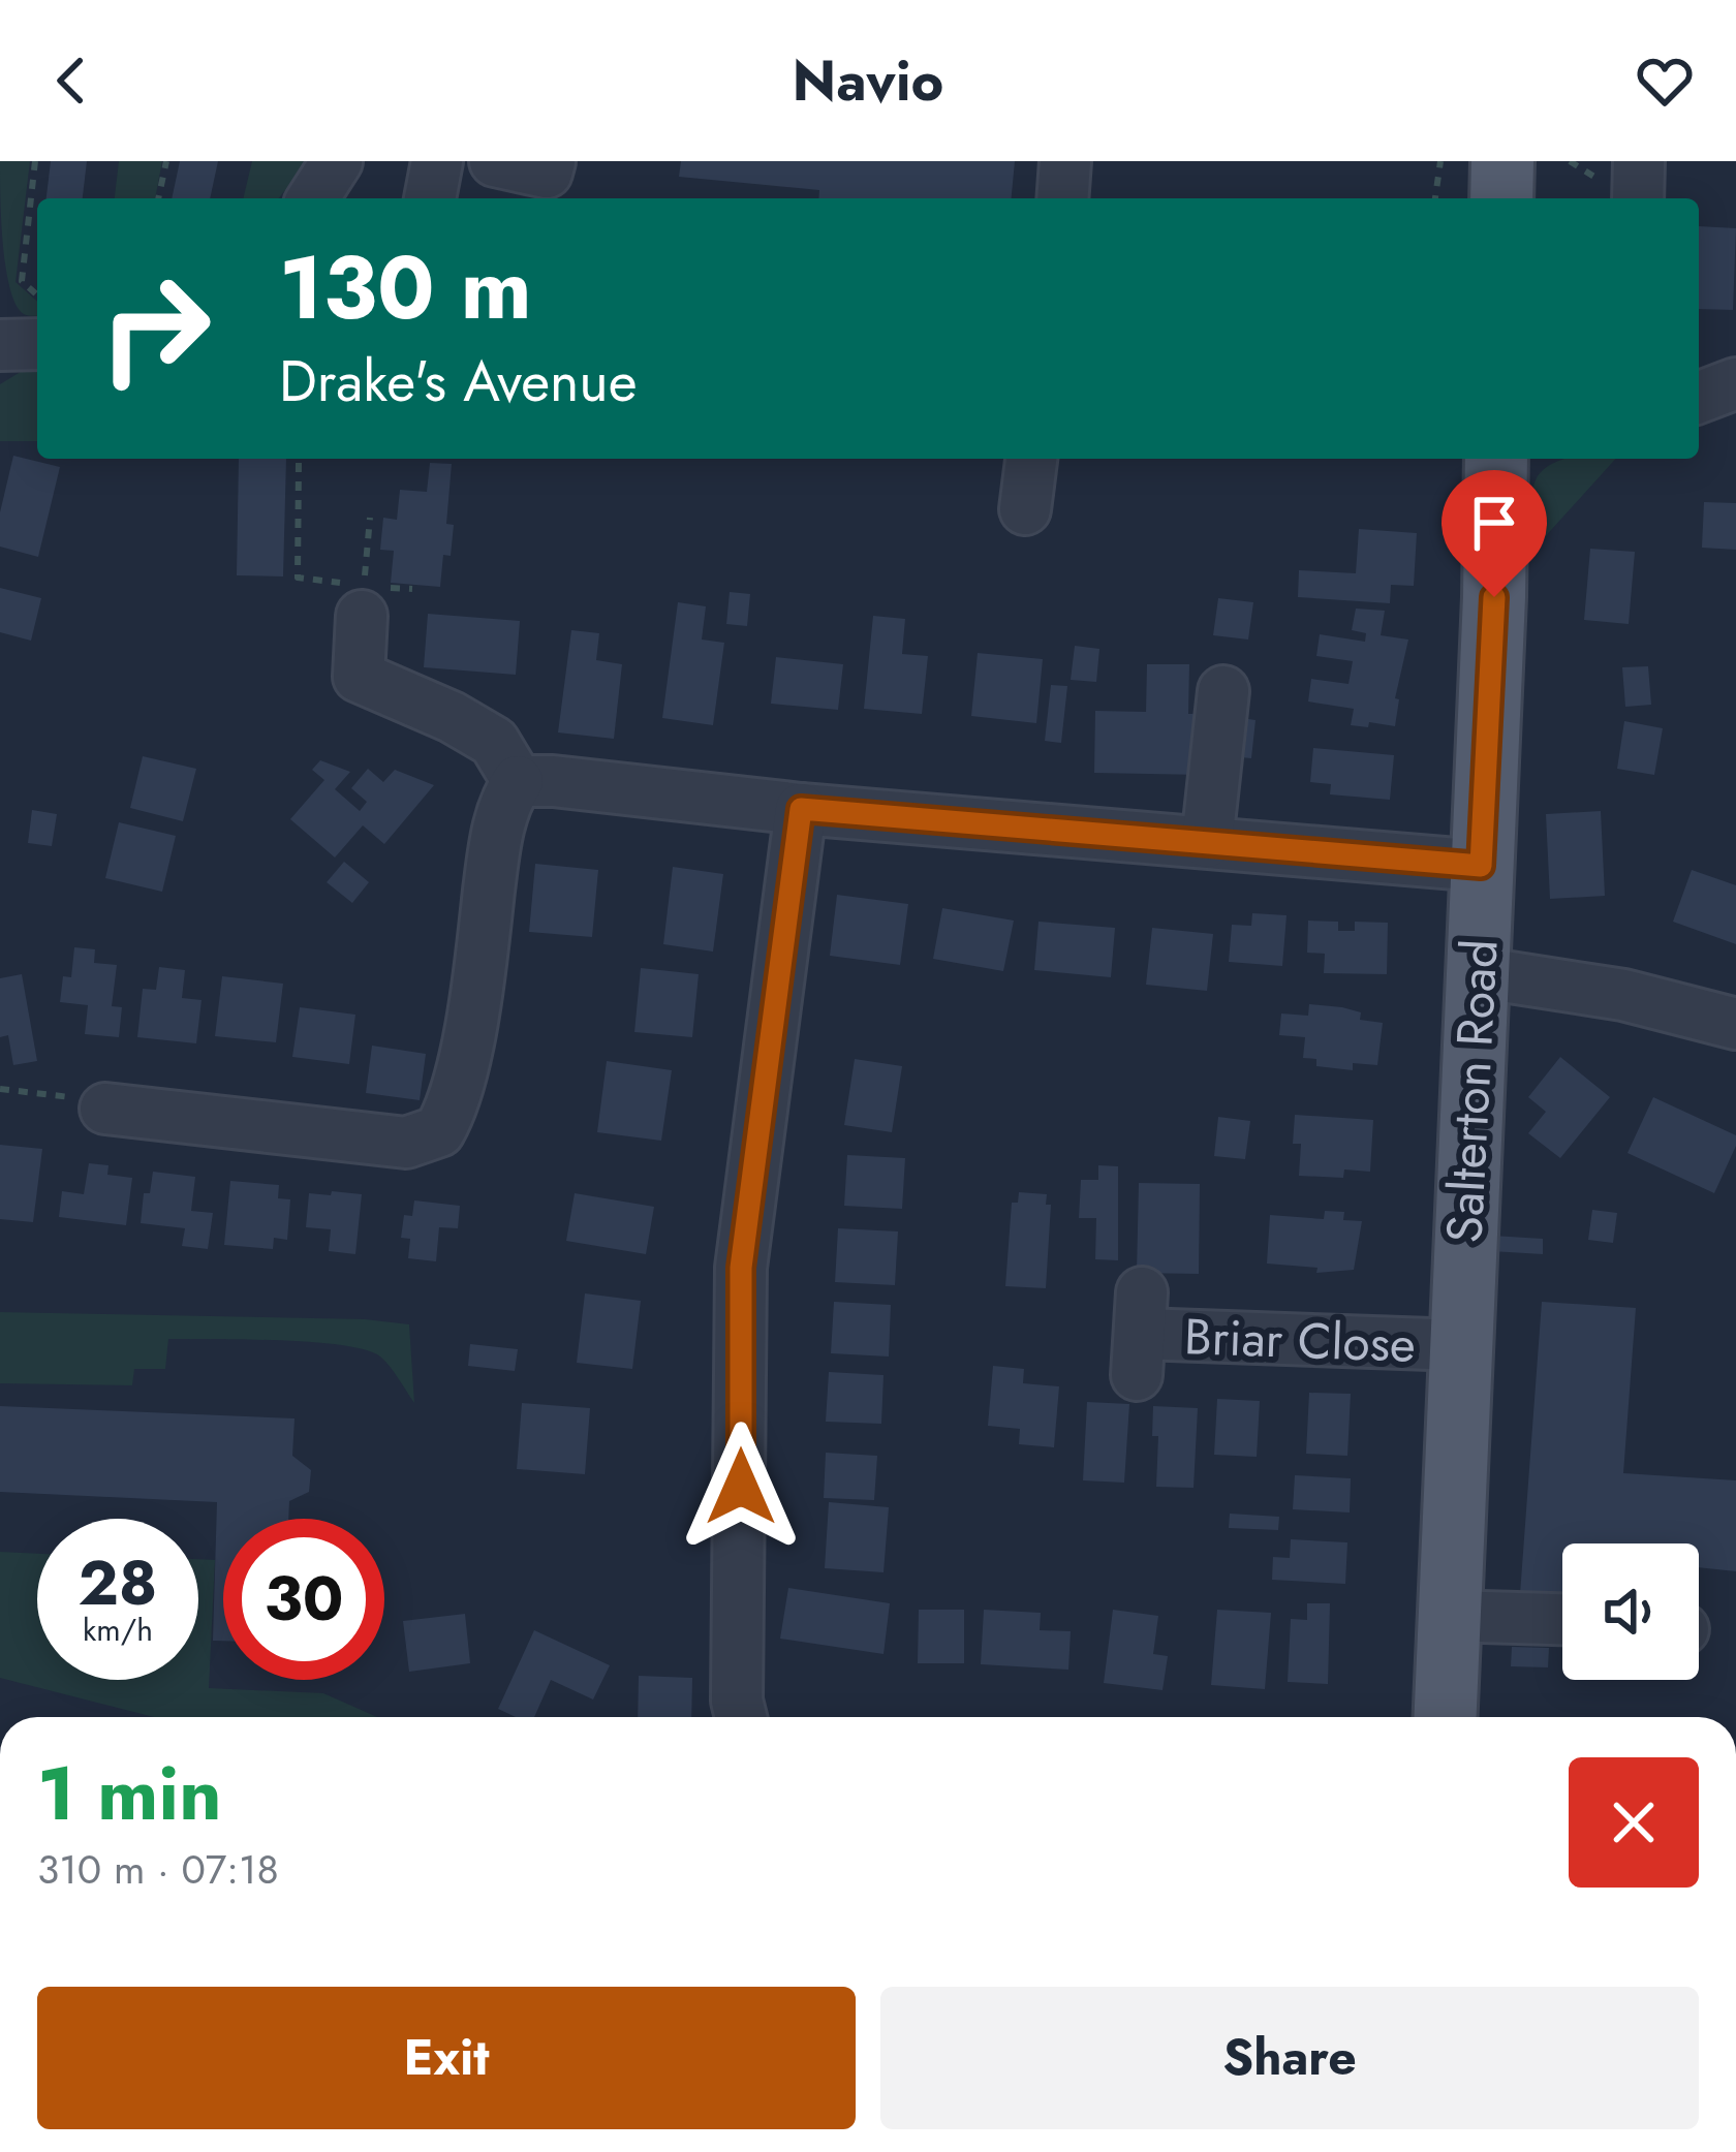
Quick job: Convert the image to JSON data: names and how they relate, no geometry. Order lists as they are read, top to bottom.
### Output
{
  "streets": {
    "main road": ["Salterton Road"],
    "street": ["Briar Close"]
  },
  "crossings": [
    ["Salterton Road", "Briar Close"]
  ],
  "page": {
    "header": "Navio",
    "turn": ["130 m", "Drake's Avenue"],
    "speed": "28 km/h",
    "limit": "30",
    "heading": ["1 min", "310 m · 07:18"],
    "buttons": ["Exit", "Share"]
  }
}
